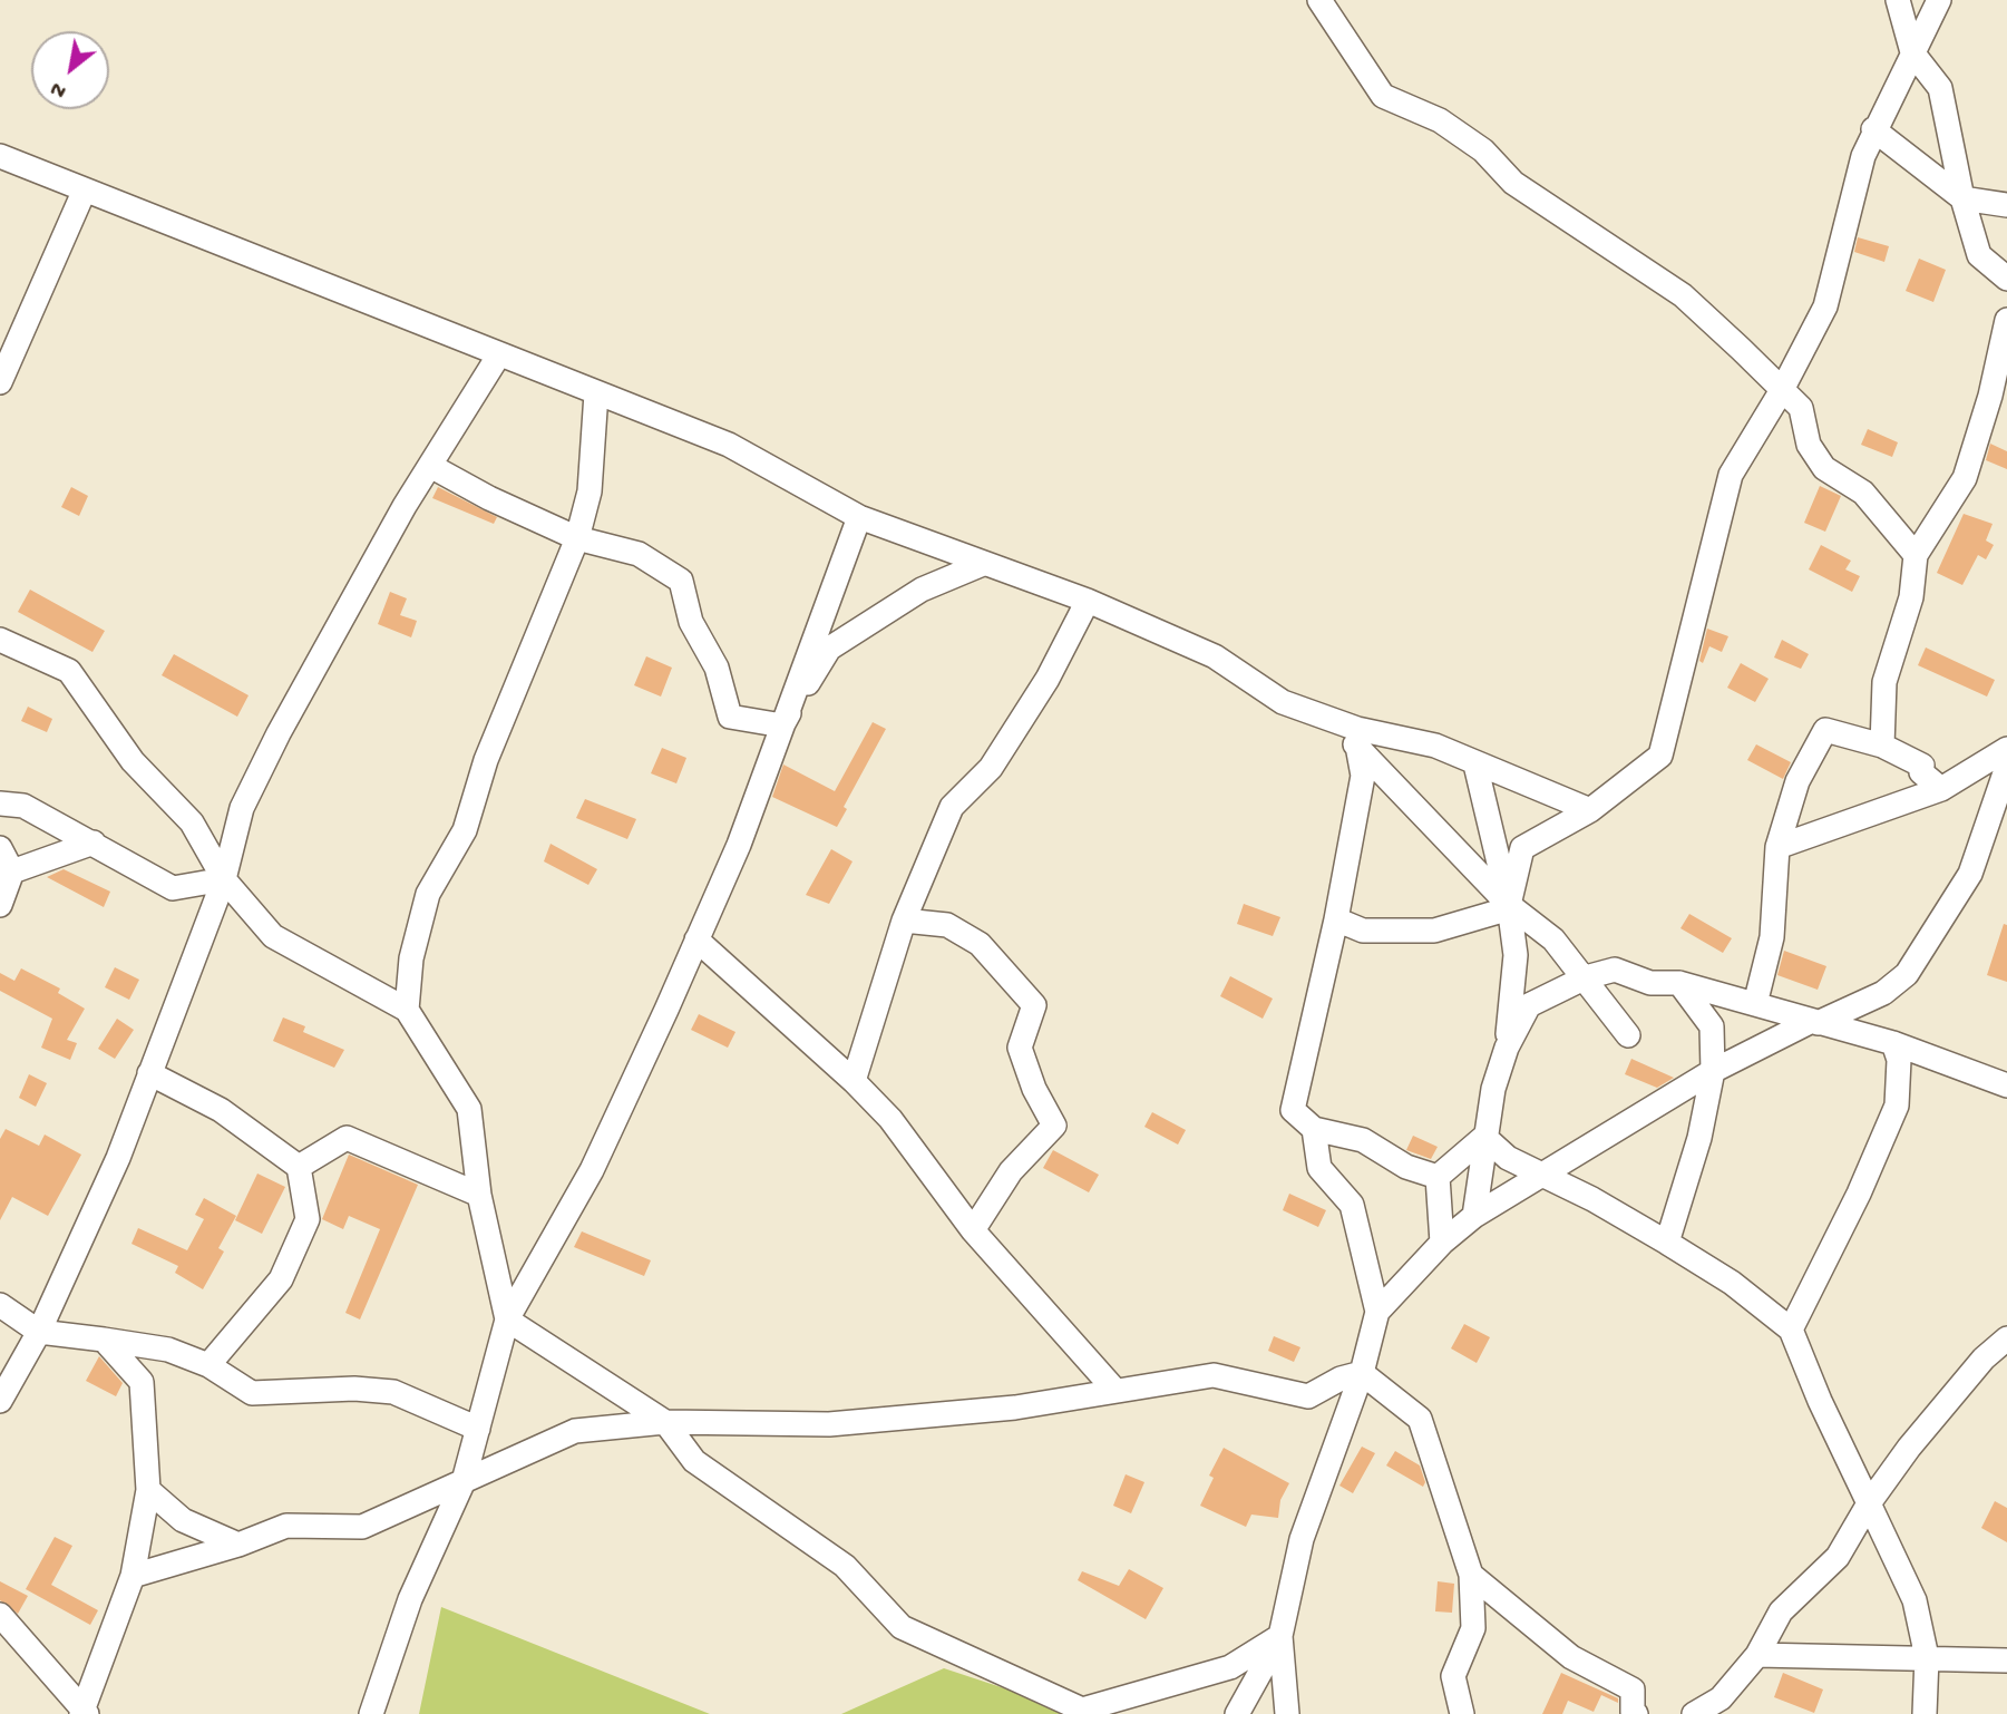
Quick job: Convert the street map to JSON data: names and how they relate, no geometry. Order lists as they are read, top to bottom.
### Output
{
  "north": "bottom left"
}
